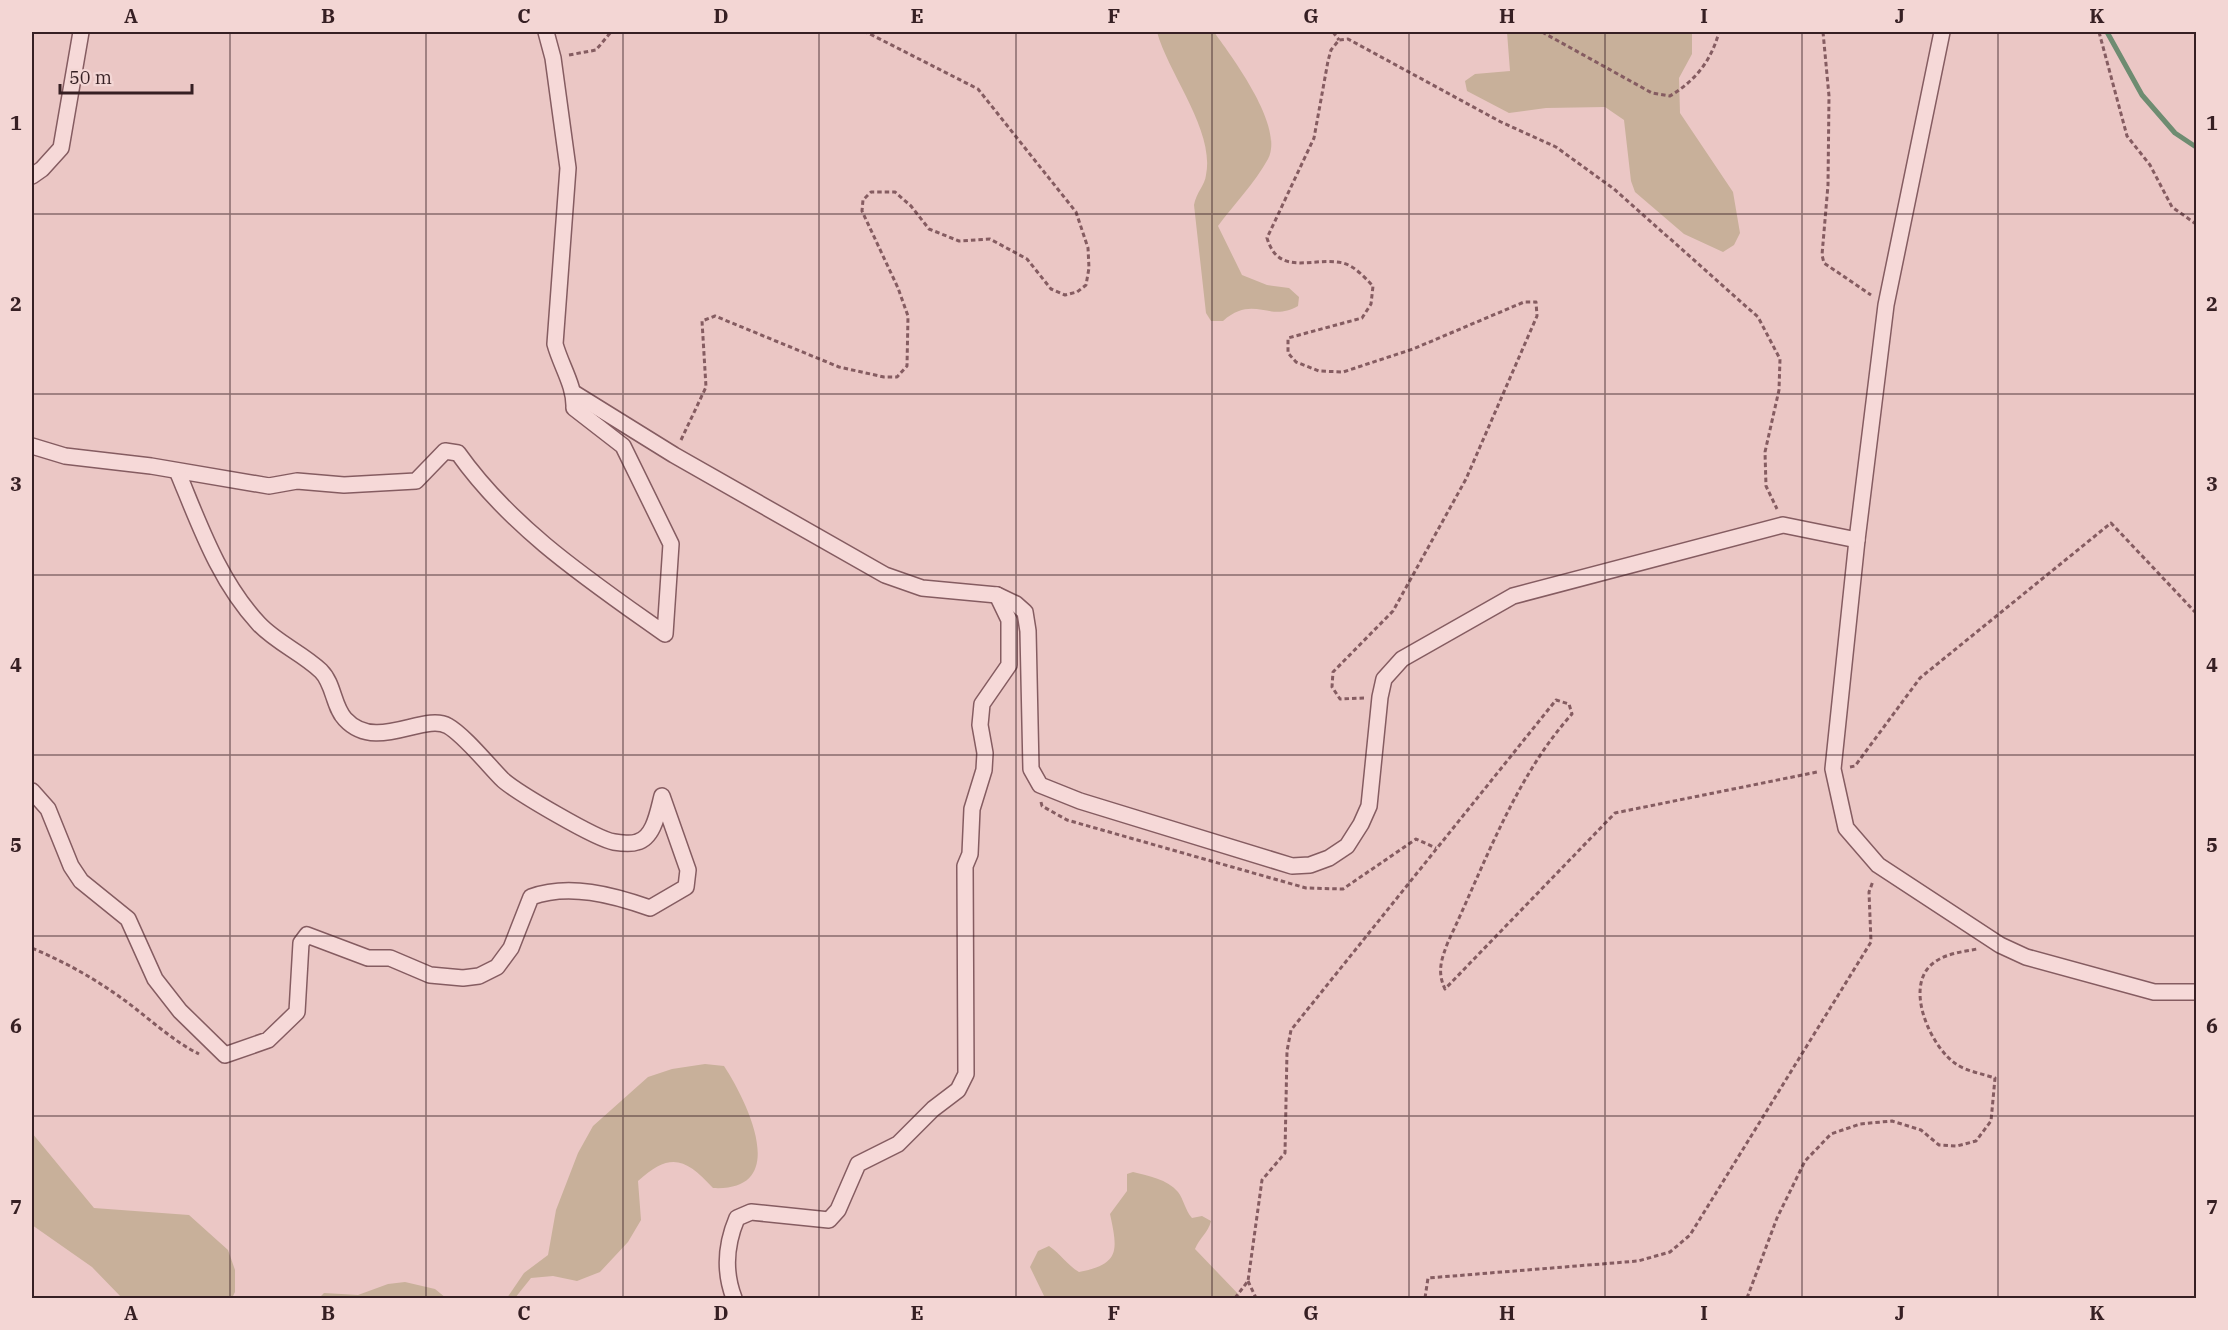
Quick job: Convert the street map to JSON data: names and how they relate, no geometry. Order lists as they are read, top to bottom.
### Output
{
  "scale_bar": "50 m",
  "grid": {
    "columns": [
      "A",
      "B",
      "C",
      "D",
      "E",
      "F",
      "G",
      "H",
      "I",
      "J",
      "K"
    ],
    "rows": [
      "1",
      "2",
      "3",
      "4",
      "5",
      "6",
      "7"
    ]
  }
}
